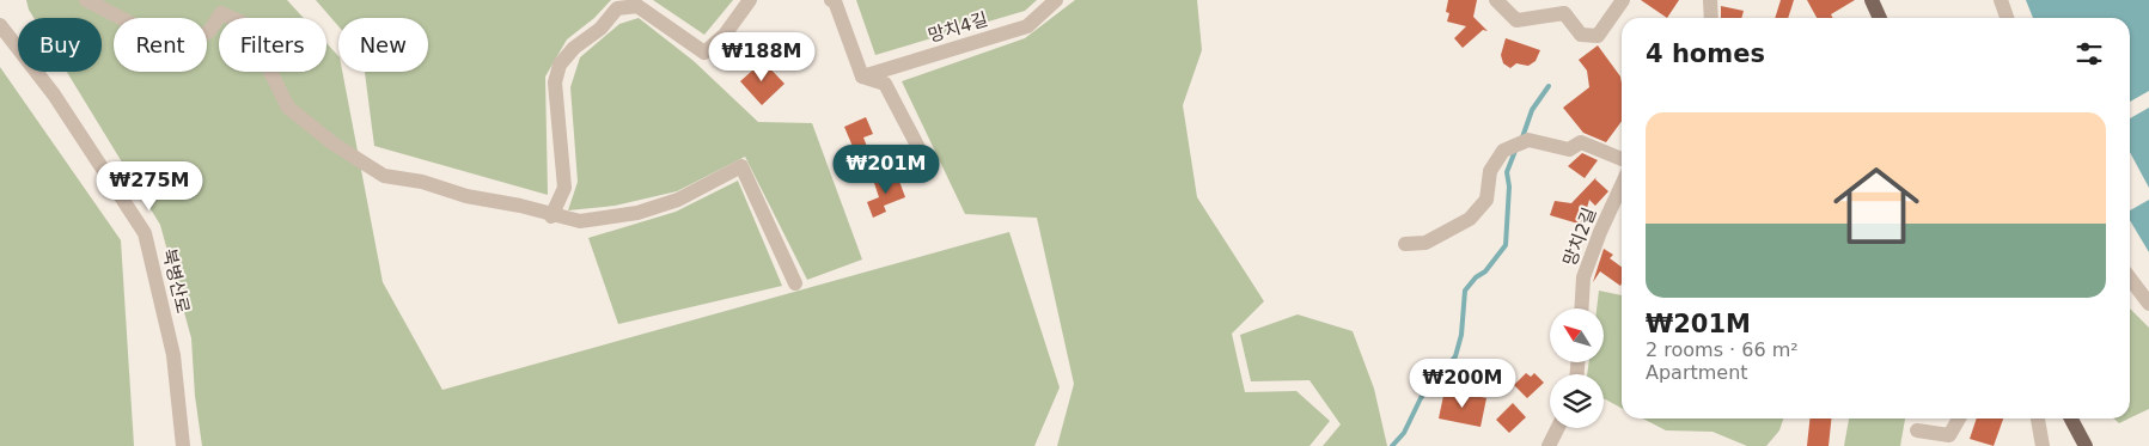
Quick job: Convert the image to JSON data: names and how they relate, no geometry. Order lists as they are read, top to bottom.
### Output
{
  "streets": {
    "street": ["망치4길", "망치2길", "북병산로"]
  },
  "north": "top left",
  "page": {
    "chip": [
      "Buy",
      "Rent",
      "Filters",
      "New"
    ],
    "heading": "4 homes",
    "price": [
      "₩188M",
      "₩201M",
      "₩275M",
      "₩200M"
    ],
    "list": [
      {
        "name": "₩201M",
        "note": "2 rooms · 66 m² · Apartment"
      }
    ]
  }
}
